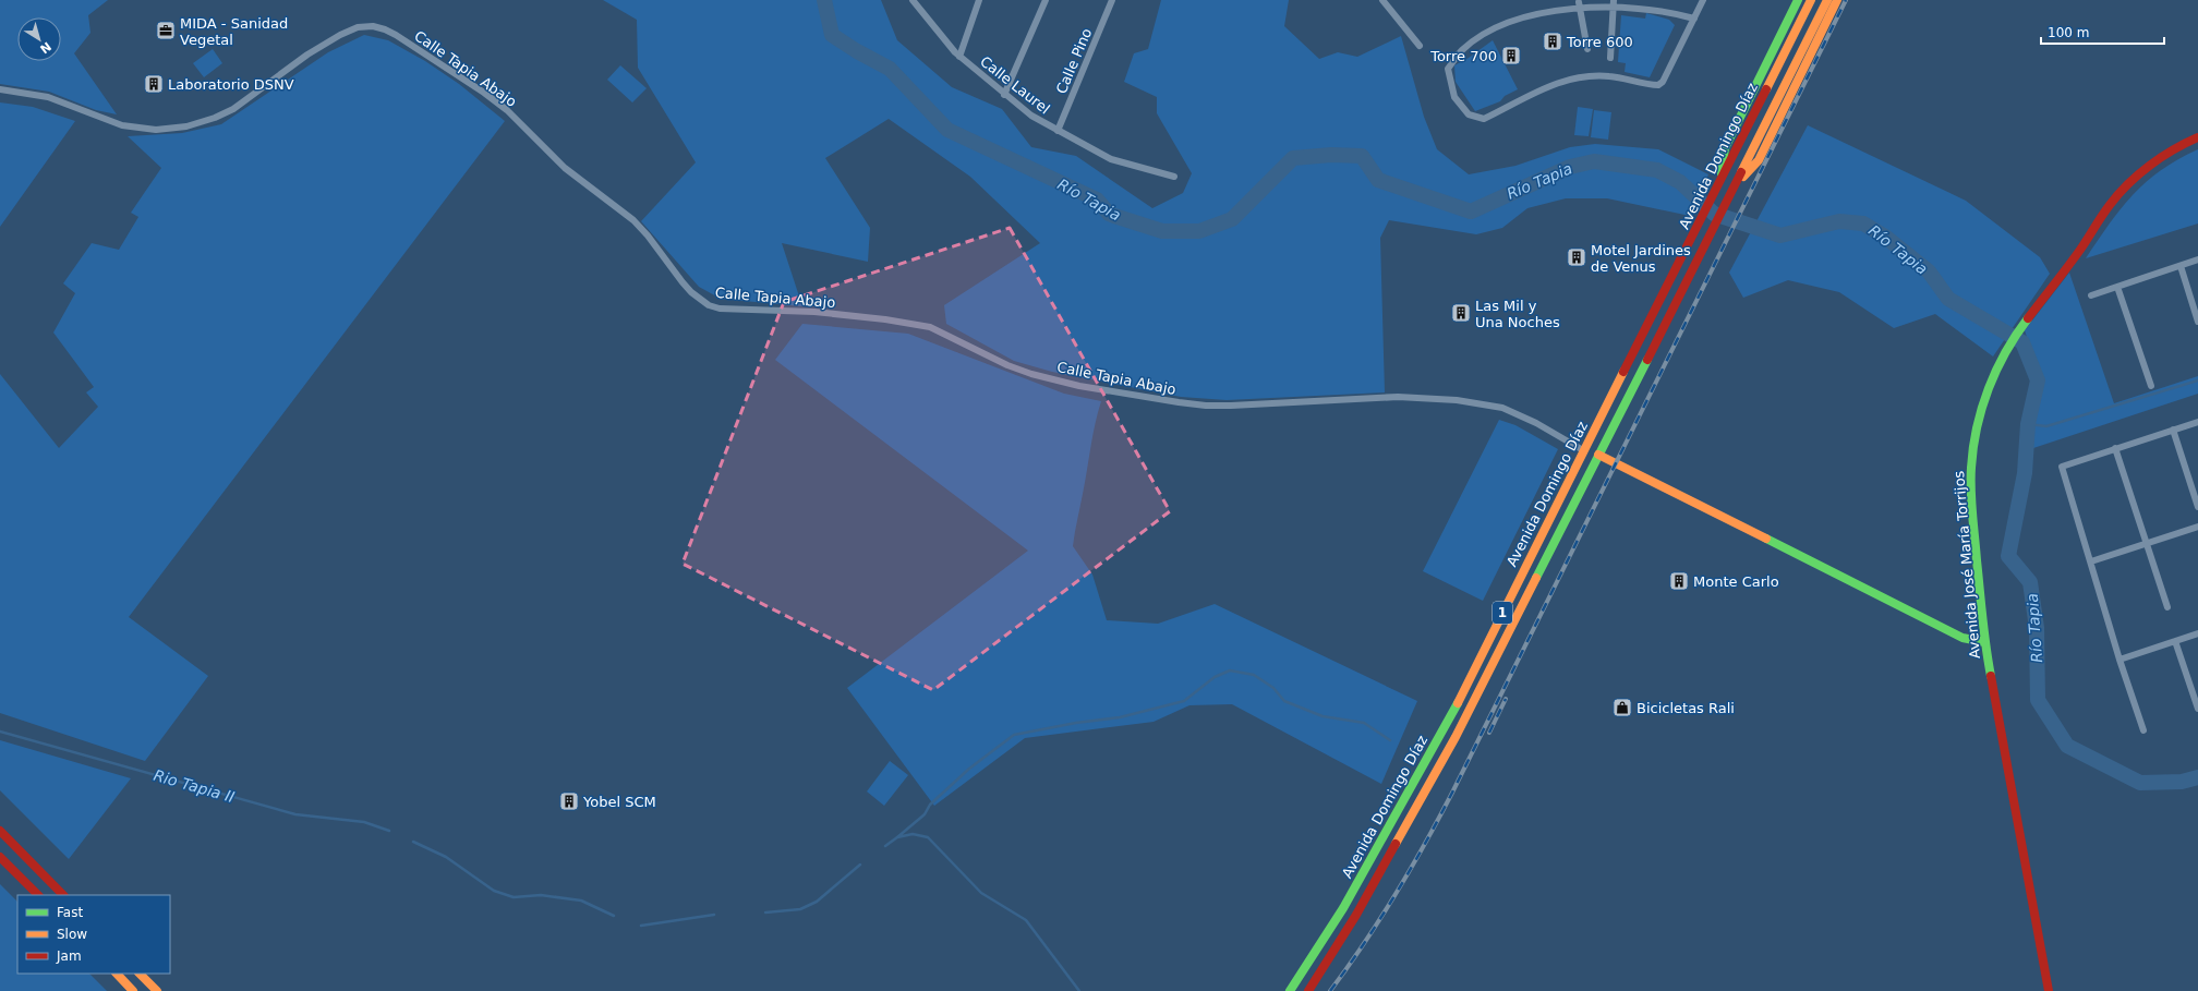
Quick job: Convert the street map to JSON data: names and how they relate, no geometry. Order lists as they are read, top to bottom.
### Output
{
  "streets": {
    "main road": ["Avenida Domingo Díaz", "Avenida José María Torrijos", "1"],
    "street": ["Calle Pino", "Calle Tapia Abajo", "Calle Laurel"]
  },
  "crossings": [
    ["Calle Pino", "Calle Laurel"],
    ["Calle Tapia Abajo", "Avenida Domingo Díaz"]
  ],
  "water": ["Río Tapia", "Rio Tapia II"],
  "places": {
    "office": ["MIDA - Sanidad Vegetal"],
    "building": [
      "Torre 600",
      "Torre 700",
      "Laboratorio DSNV",
      "Motel Jardines de Venus",
      "Las Mil y Una Noches",
      "Monte Carlo",
      "Yobel SCM"
    ],
    "shop": ["Bicicletas Rali"]
  },
  "legend": ["Fast", "Slow", "Jam"],
  "scale_bar": "100 m",
  "north": "bottom right"
}
